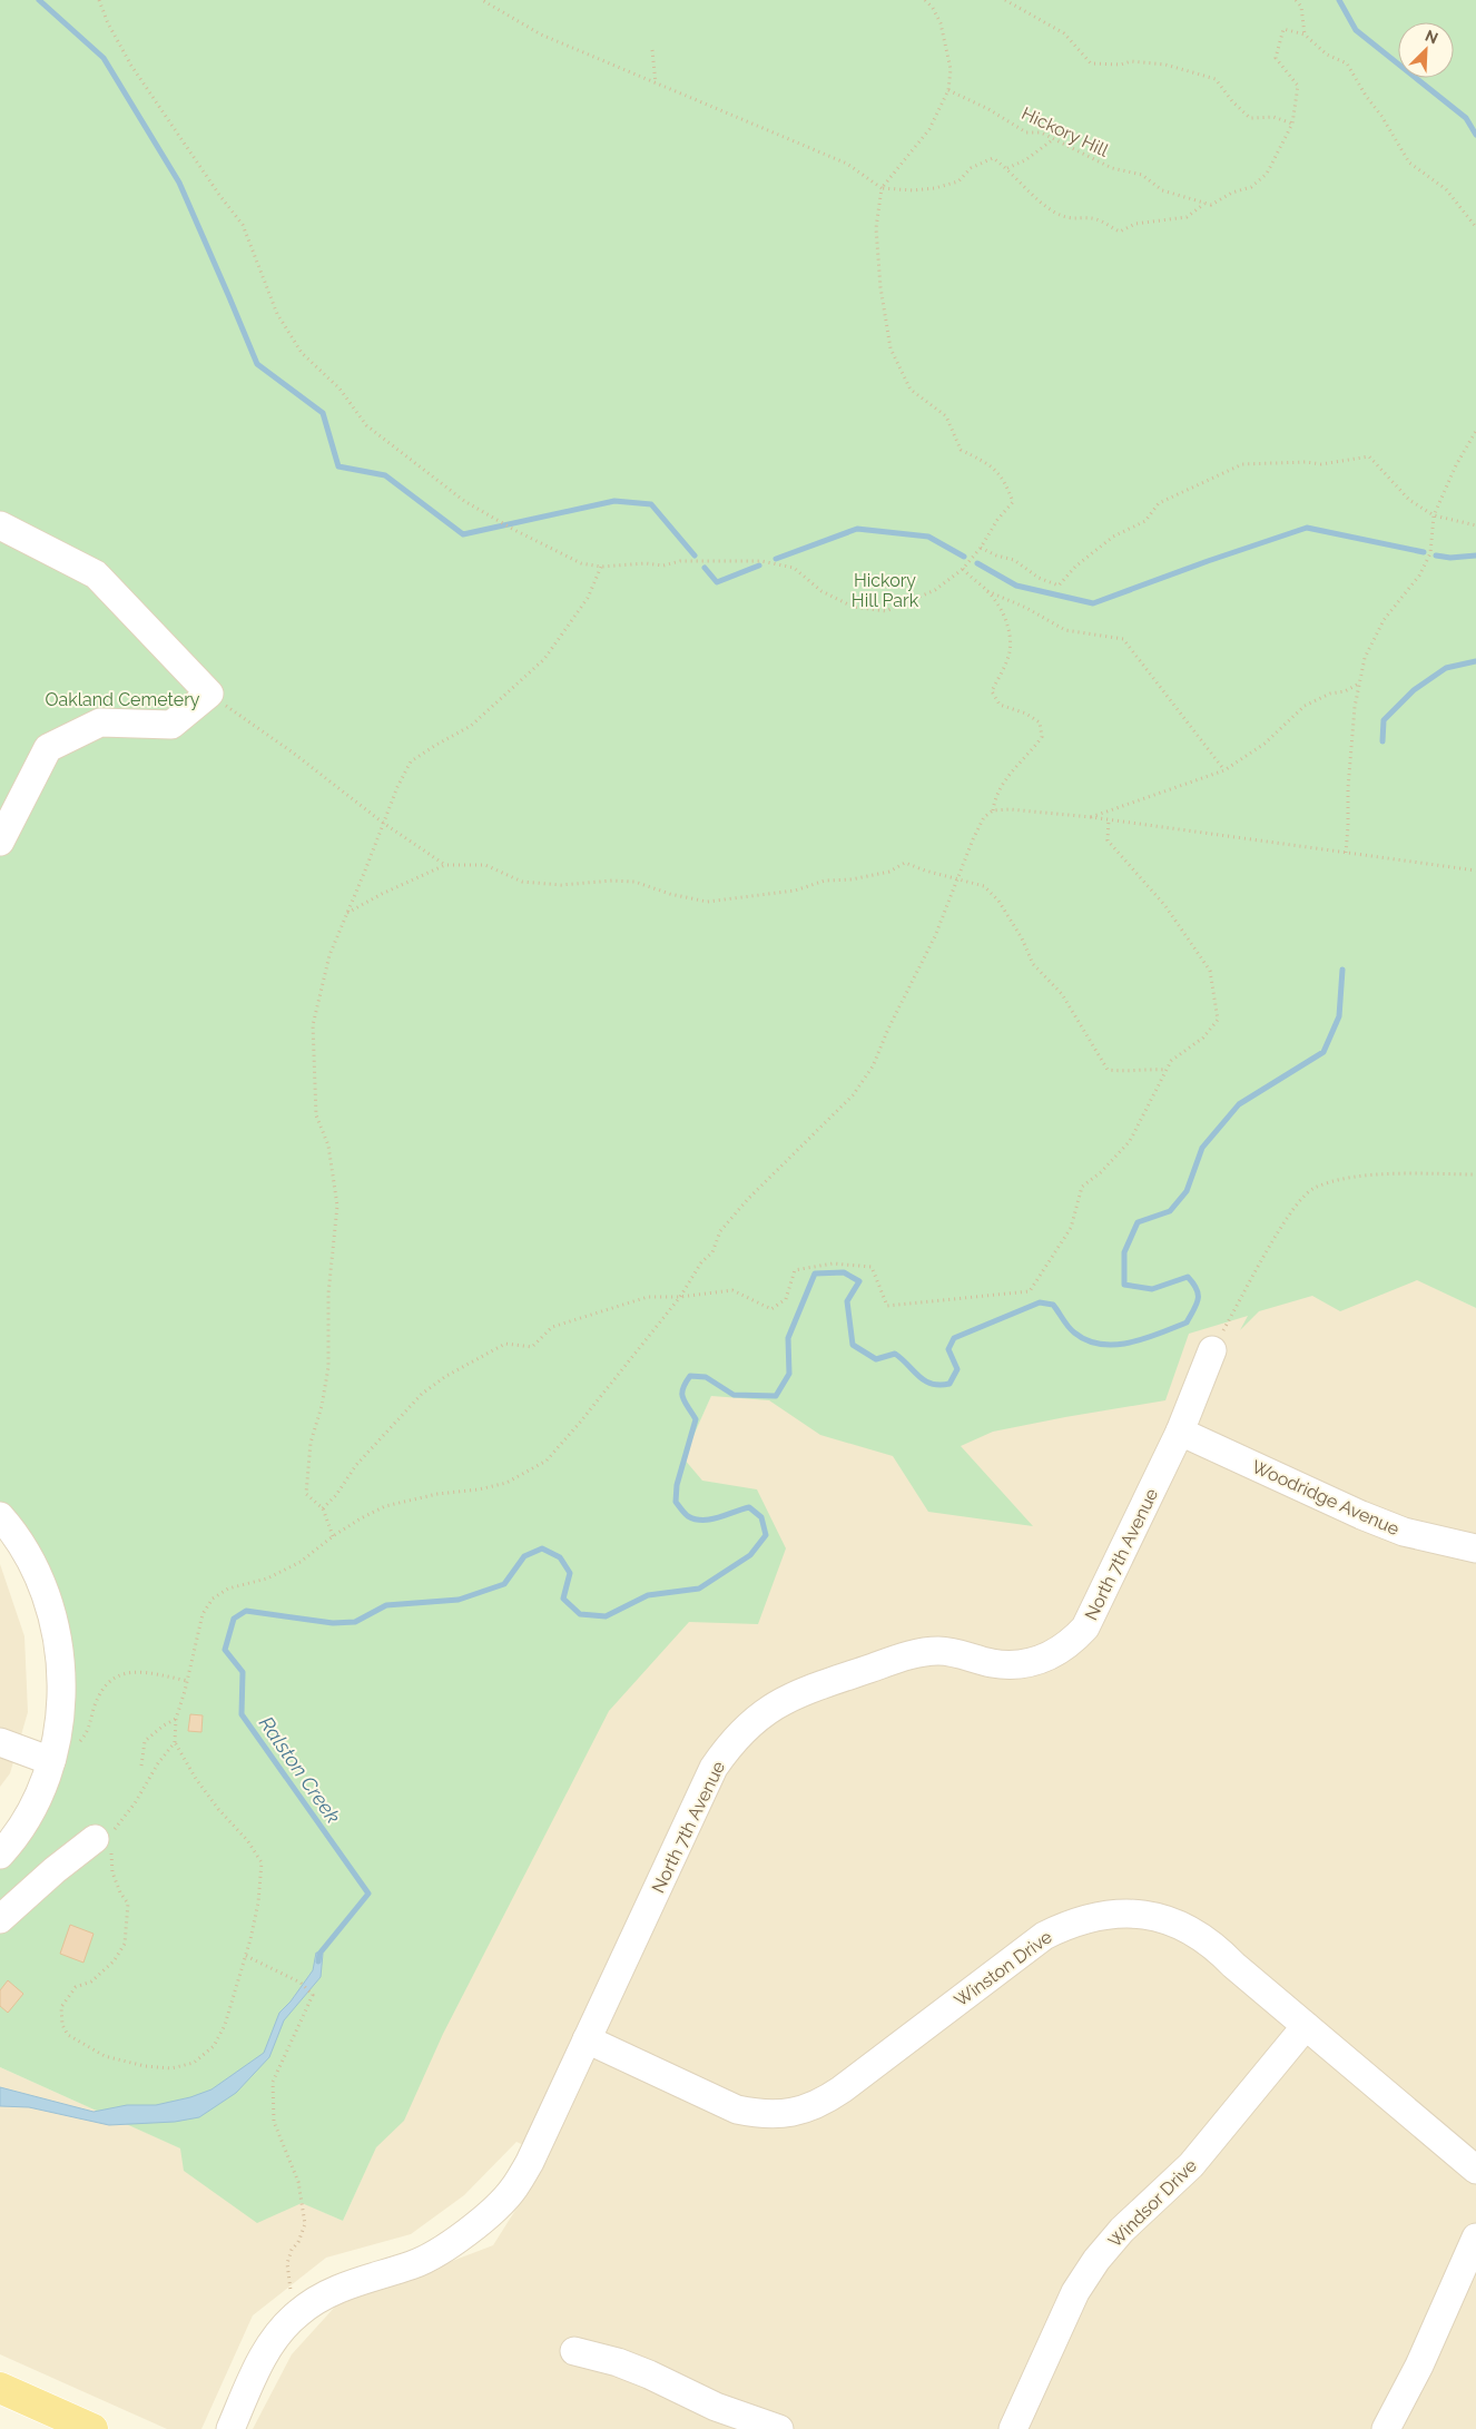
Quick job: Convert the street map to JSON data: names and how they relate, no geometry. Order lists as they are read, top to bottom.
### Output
{
  "streets": {
    "street": [
      "Woodridge Avenue",
      "North 7th Avenue",
      "Winston Drive",
      "Windsor Drive"
    ],
    "path": ["Hickory Hill"]
  },
  "crossings": [
    ["Woodridge Avenue", "North 7th Avenue"],
    ["North 7th Avenue", "Winston Drive"],
    ["Winston Drive", "Windsor Drive"]
  ],
  "water": ["Ralston Creek"],
  "parks": ["Hickory Hill Park", "Oakland Cemetery"],
  "north": "top right"
}
